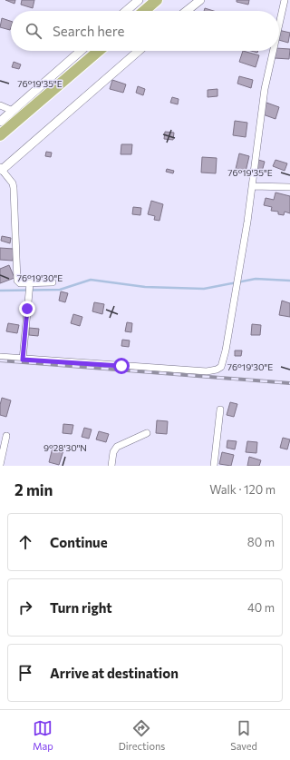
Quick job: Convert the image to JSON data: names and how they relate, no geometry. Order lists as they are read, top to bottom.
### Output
{
  "page": {
    "search": "Search here",
    "heading": ["2 min", "Walk · 120 m"],
    "list": [
      ["Continue", "80 m"],
      ["Turn right", "40 m"],
      "Arrive at destination"
    ],
    "nav": ["Map", "Directions", "Saved"]
  },
  "coordinates": ["76°19'35\"E", "76°19'30\"E", "9°28'30\"N"]
}
